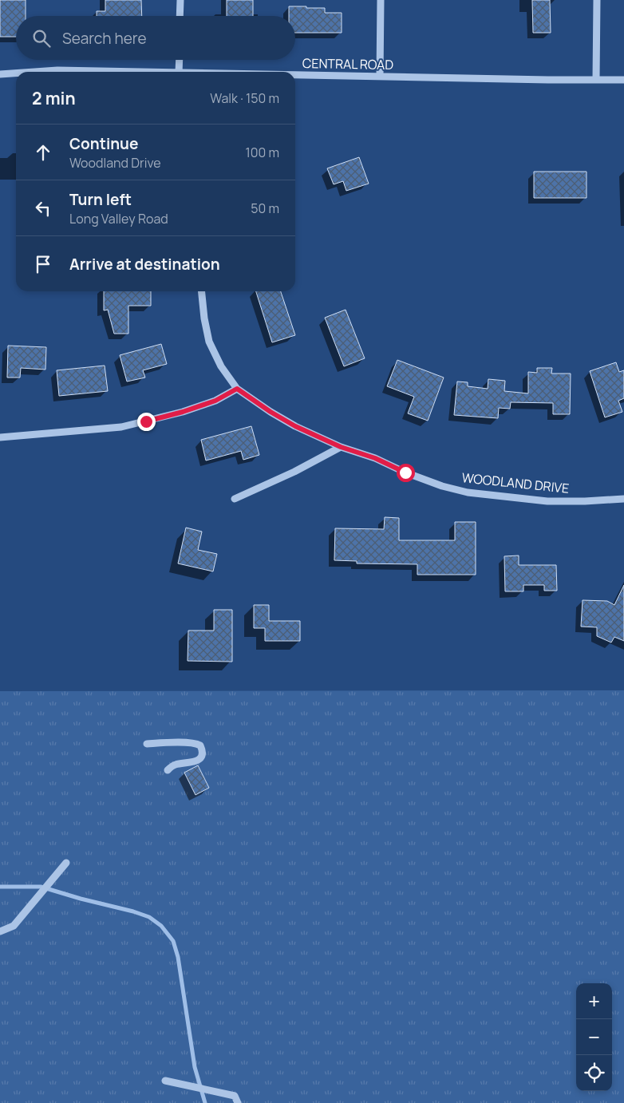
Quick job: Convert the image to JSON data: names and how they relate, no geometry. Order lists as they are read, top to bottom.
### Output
{
  "streets": {
    "street": ["CENTRAL ROAD", "WOODLAND DRIVE"]
  },
  "page": {
    "search": "Search here",
    "heading": ["2 min", "Walk · 150 m"],
    "list": [
      ["Continue", "Woodland Drive", "100 m"],
      ["Turn left", "Long Valley Road", "50 m"],
      "Arrive at destination"
    ],
    "map_buttons": ["+", "−"]
  }
}
